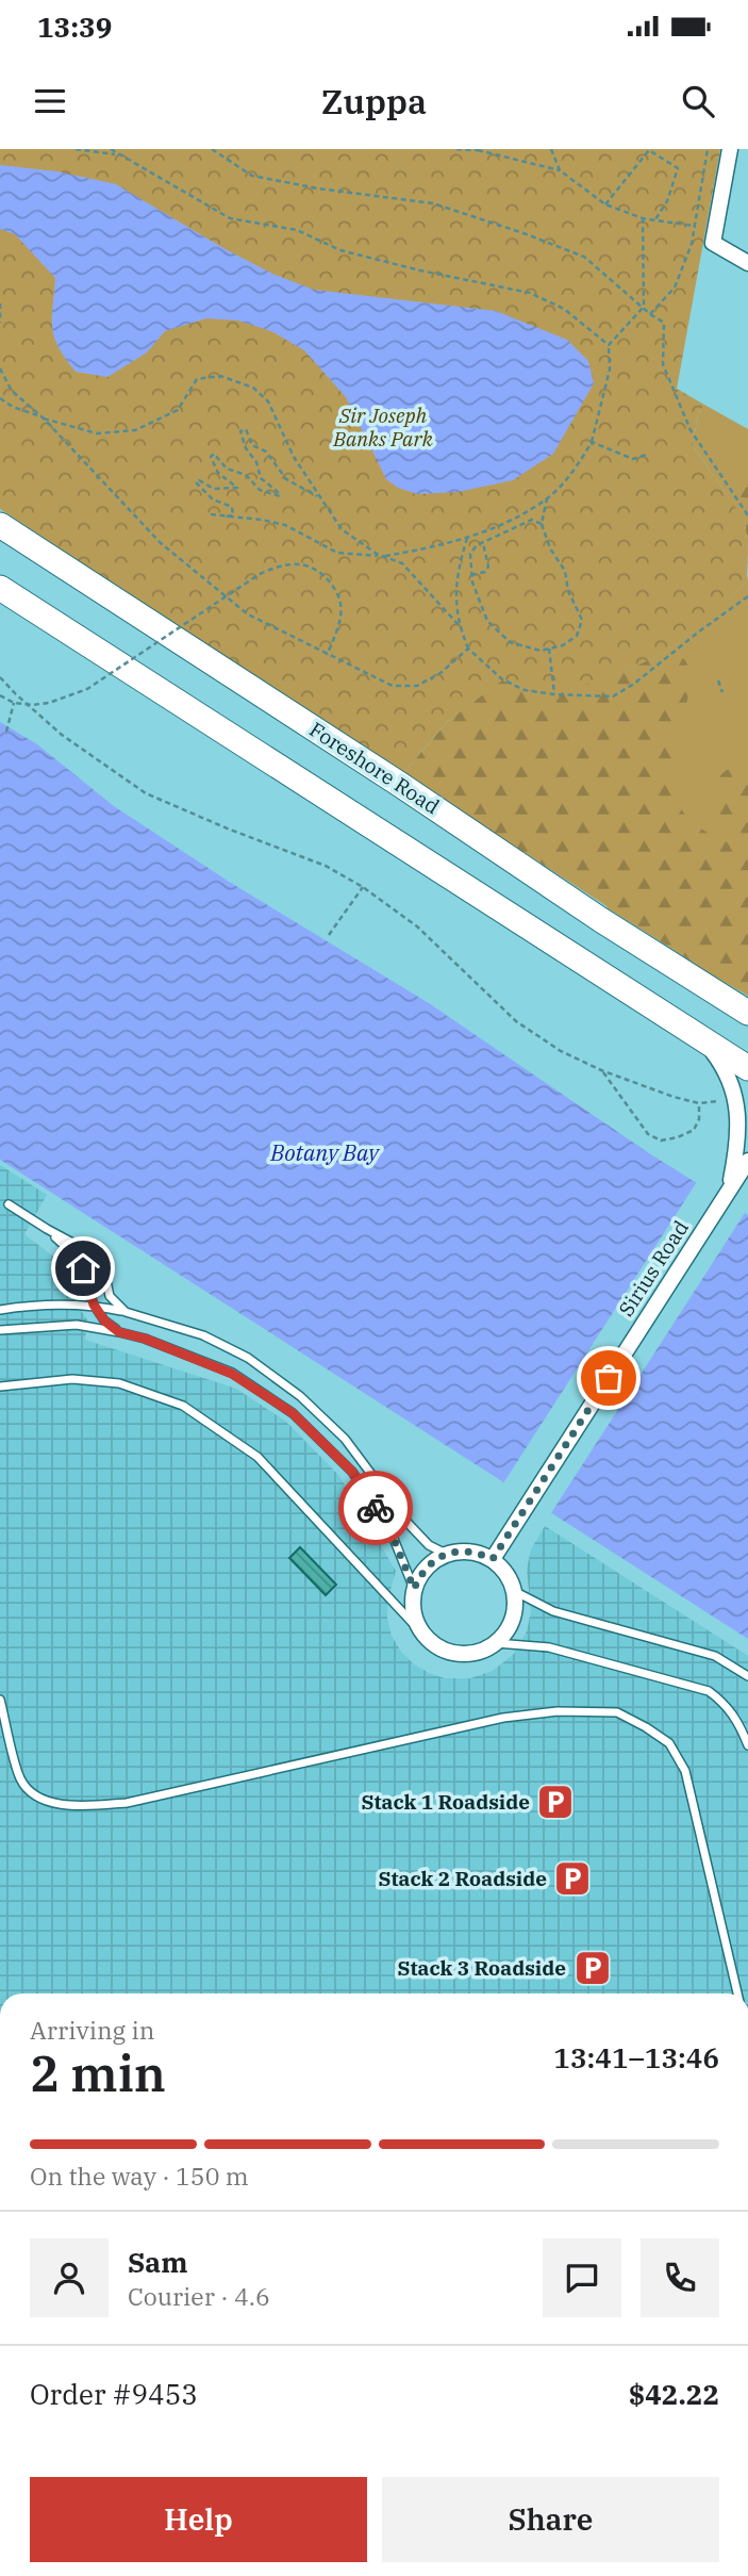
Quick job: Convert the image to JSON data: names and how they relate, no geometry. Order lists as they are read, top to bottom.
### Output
{
  "streets": {
    "main road": ["Foreshore Road"],
    "street": ["Sirius Road"]
  },
  "water": ["Botany Bay"],
  "parks": ["Sir Joseph Banks Park"],
  "places": {
    "parking": ["Stack 1 Roadside", "Stack 2 Roadside", "Stack 3 Roadside"]
  },
  "page": {
    "status": "13:39",
    "header": "Zuppa",
    "heading": ["2 min", "Arriving in", "13:41–13:46"],
    "panel": [
      "Sam",
      "Courier · 4.6",
      "Order #9453",
      "$42.22"
    ],
    "bar": "On the way · 150 m",
    "buttons": ["Help", "Share"]
  }
}
